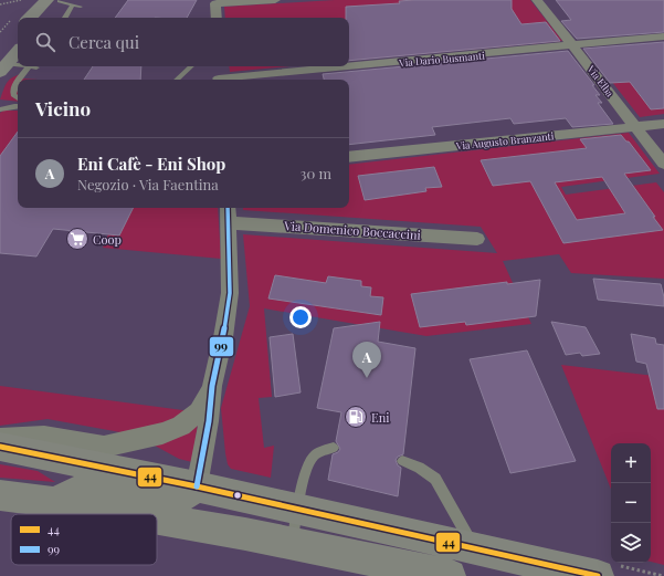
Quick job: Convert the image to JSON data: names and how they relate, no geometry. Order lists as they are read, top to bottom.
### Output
{
  "streets": {
    "street": [
      "Via Dario Busmanti",
      "Via Elba",
      "Via Augusto Branzanti",
      "Via Domenico Boccaccini"
    ]
  },
  "crossings": [
    ["Via Dario Busmanti", "Via Elba"],
    ["Via Elba", "Via Augusto Branzanti"]
  ],
  "places": {
    "supermarket": ["Coop"],
    "fuel station": ["Eni"]
  },
  "lines": ["transit line 99", "transit line 44"],
  "legend": ["44", "99"],
  "page": {
    "search": "Cerca qui",
    "heading": "Vicino",
    "list": [
      {
        "mark": "A",
        "name": "Eni Cafè - Eni Shop",
        "note": "Negozio · Via Faentina",
        "value": "30 m"
      }
    ],
    "pins": "A",
    "map_buttons": ["+", "−"]
  }
}
